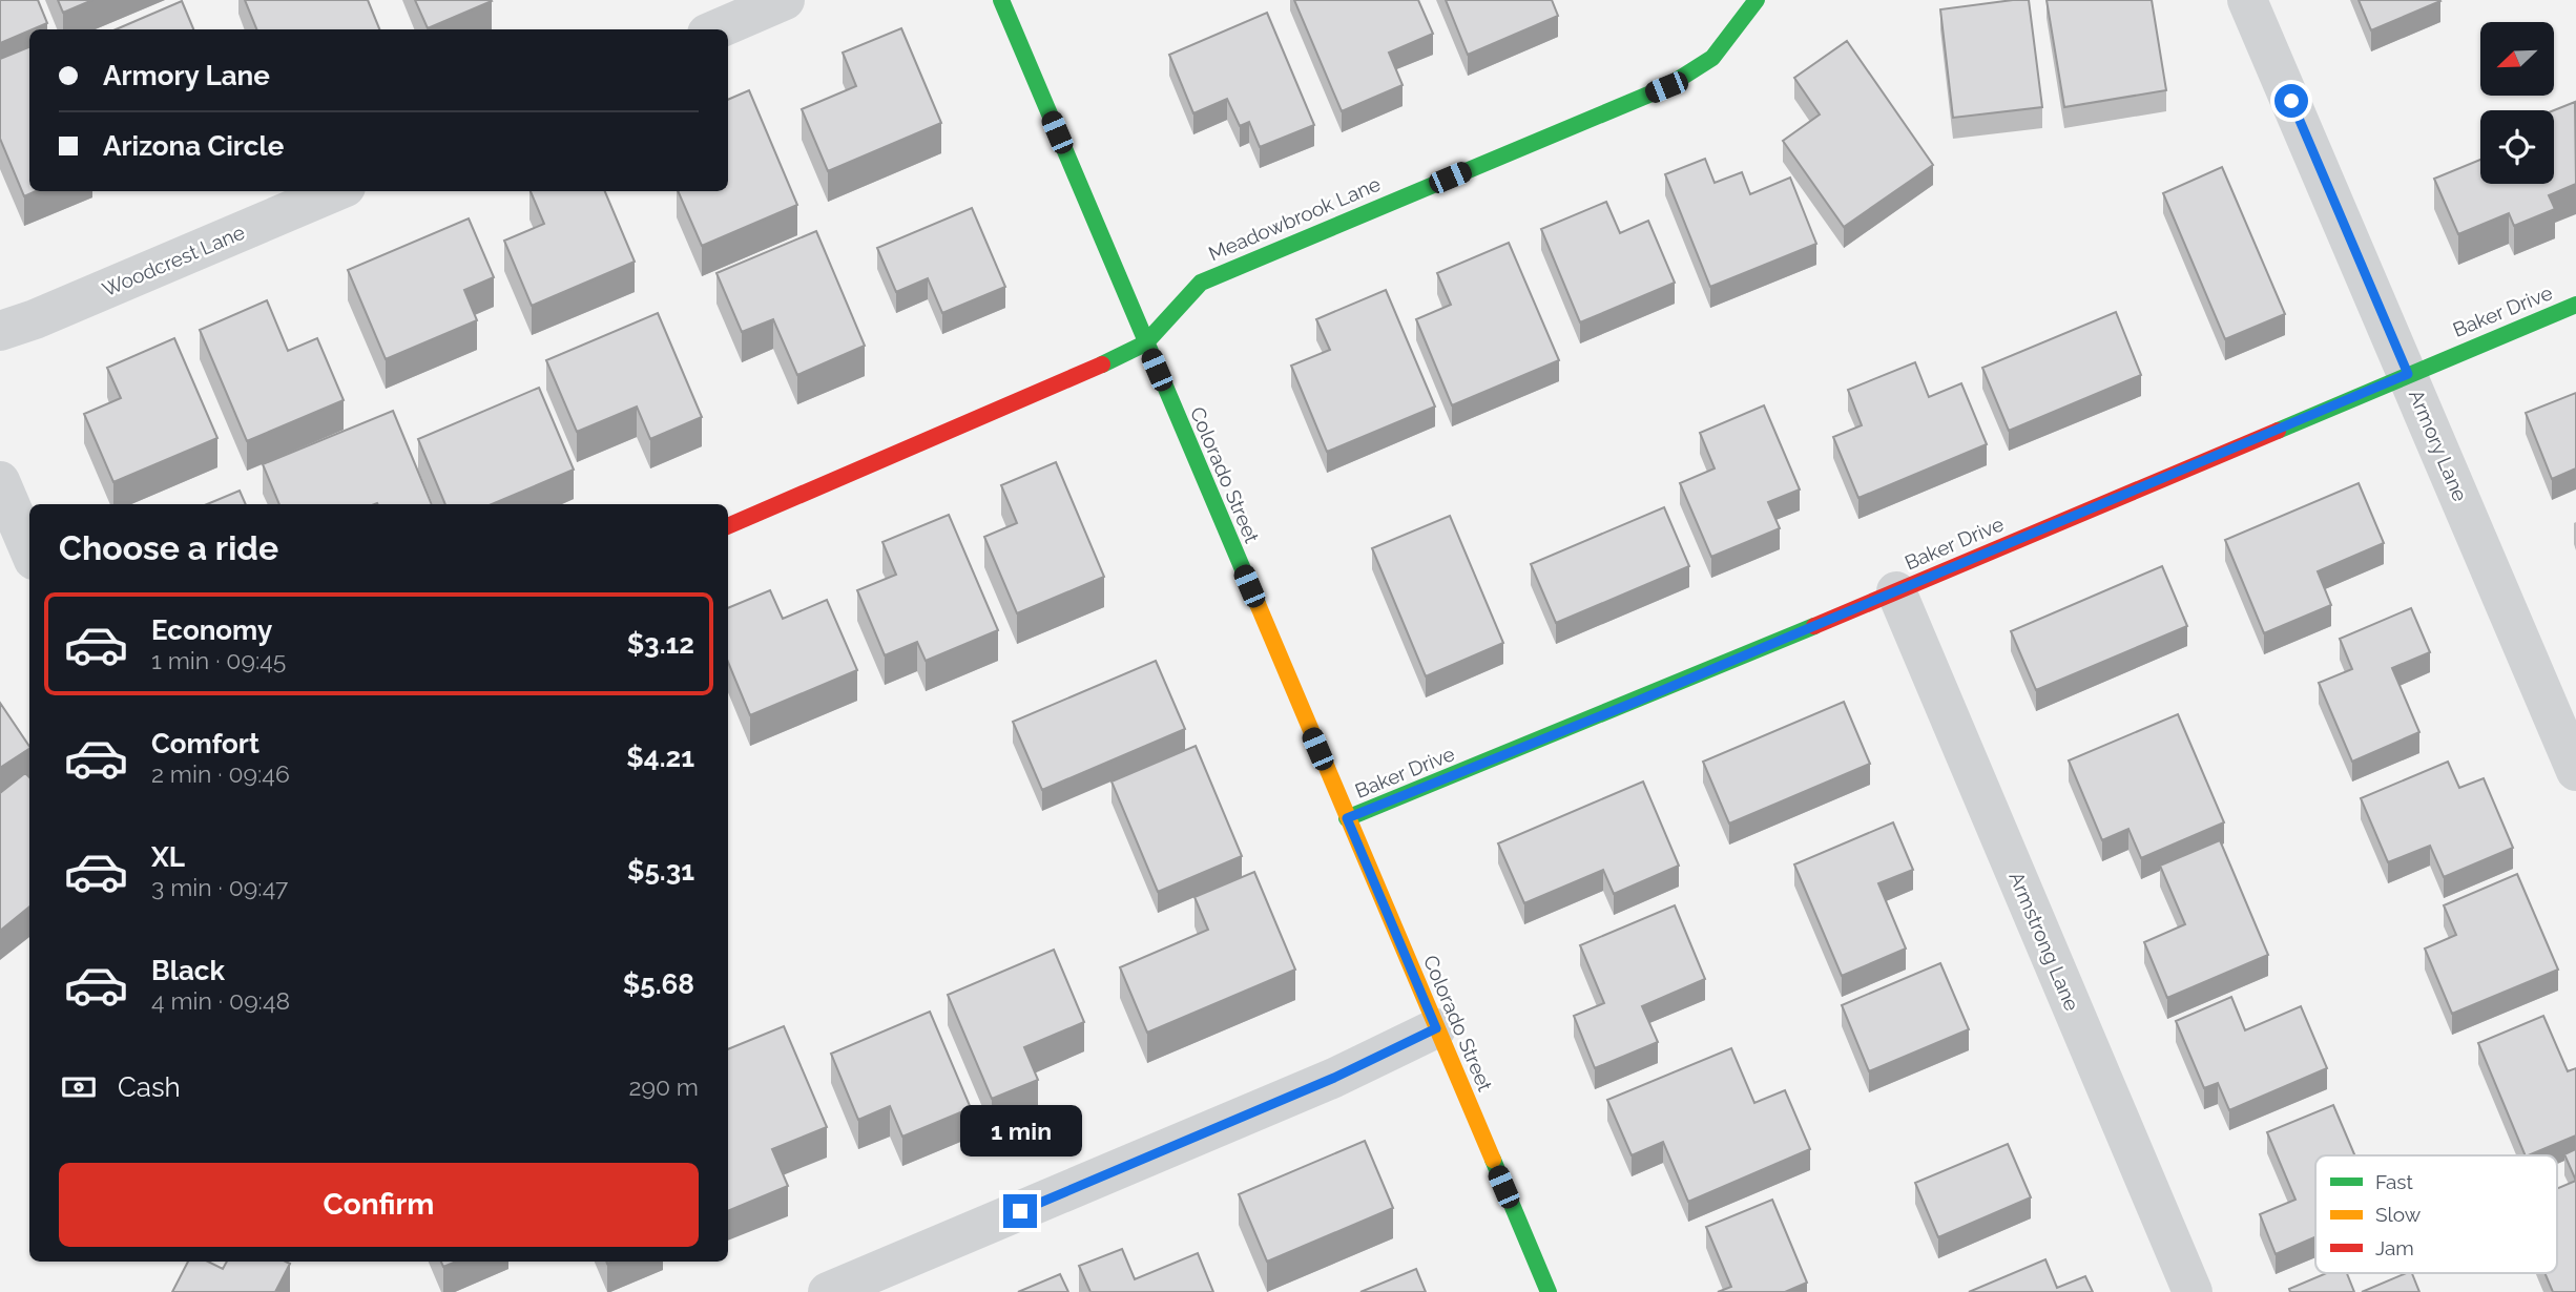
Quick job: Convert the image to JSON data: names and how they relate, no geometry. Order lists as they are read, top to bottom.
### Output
{
  "streets": {
    "street": [
      "Meadowbrook Lane",
      "Woodcrest Lane",
      "Baker Drive",
      "Armory Lane",
      "Colorado Street",
      "Armstrong Lane"
    ]
  },
  "crossings": [
    ["Meadowbrook Lane", "Colorado Street"],
    ["Baker Drive", "Armory Lane"],
    ["Baker Drive", "Colorado Street"],
    ["Baker Drive", "Armstrong Lane"]
  ],
  "legend": ["Fast", "Slow", "Jam"],
  "north": "bottom left",
  "page": {
    "banner": ["Armory Lane", "Arizona Circle"],
    "heading": "Choose a ride",
    "list": [
      {
        "name": "Economy",
        "note": "1 min · 09:45",
        "value": "$3.12"
      },
      {
        "name": "Comfort",
        "note": "2 min · 09:46",
        "value": "$4.21"
      },
      {
        "name": "XL",
        "note": "3 min · 09:47",
        "value": "$5.31"
      },
      {
        "name": "Black",
        "note": "4 min · 09:48",
        "value": "$5.68"
      }
    ],
    "pay": ["Cash", "290 m"],
    "bubble": "1 min",
    "buttons": "Confirm"
  }
}
